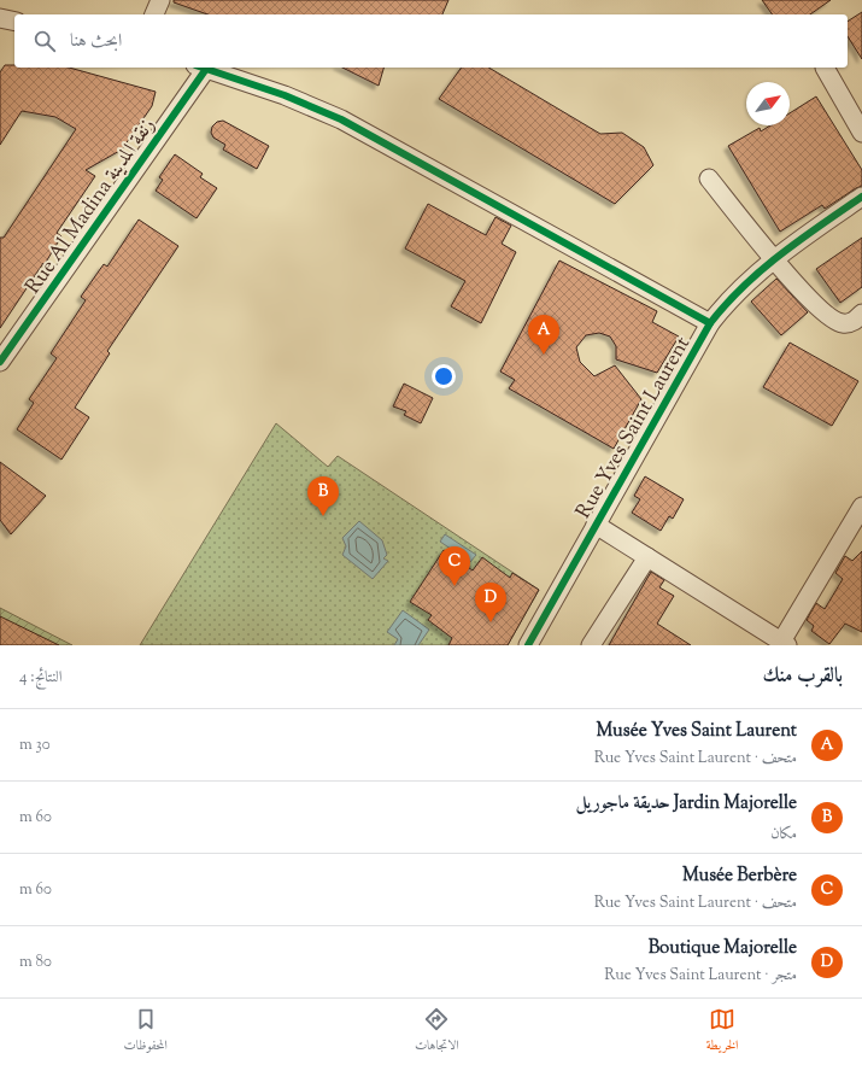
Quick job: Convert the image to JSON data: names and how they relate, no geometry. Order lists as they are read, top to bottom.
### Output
{
  "streets": {
    "street": ["Rue Al Madina زنقة المدينة", "Rue Yves Saint Laurent"]
  },
  "north": "top right",
  "page": {
    "search": "ابحث هنا",
    "pins": [
      "A",
      "B",
      "C",
      "D"
    ],
    "heading": ["بالقرب منك", "النتائج: 4"],
    "list": [
      {
        "mark": "A",
        "name": "Musée Yves Saint Laurent",
        "note": "متحف · Rue Yves Saint Laurent",
        "value": "30 m"
      },
      {
        "mark": "B",
        "name": "Jardin Majorelle حديقة ماجوريل",
        "note": "مكان",
        "value": "60 m"
      },
      {
        "mark": "C",
        "name": "Musée Berbère",
        "note": "متحف · Rue Yves Saint Laurent",
        "value": "60 m"
      },
      {
        "mark": "D",
        "name": "Boutique Majorelle",
        "note": "متجر · Rue Yves Saint Laurent",
        "value": "80 m"
      }
    ],
    "nav": ["الخريطة", "الاتجاهات", "المحفوظات"]
  }
}
